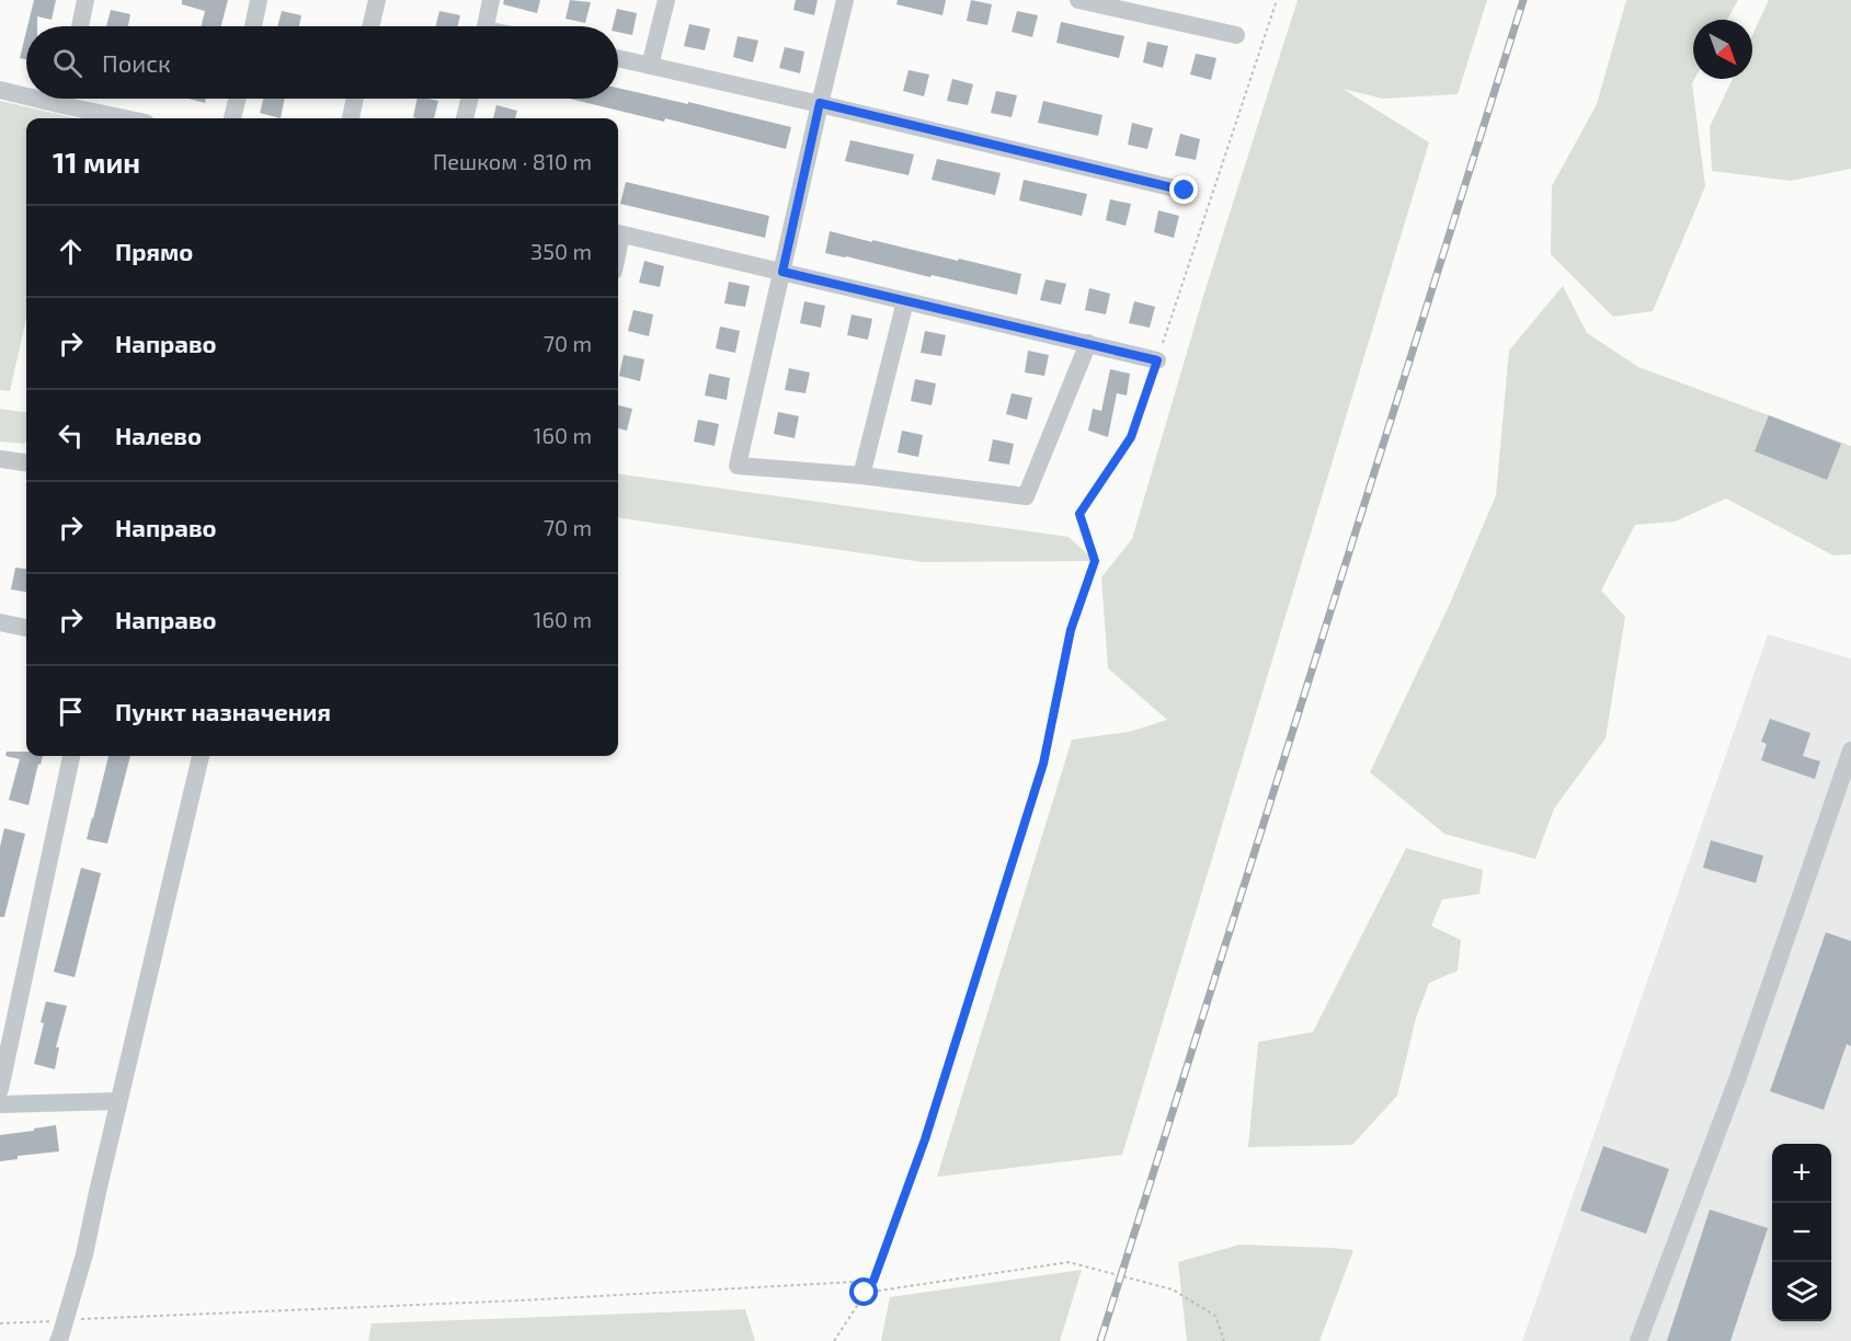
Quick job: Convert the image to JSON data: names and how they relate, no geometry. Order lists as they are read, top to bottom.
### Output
{
  "north": "bottom right",
  "page": {
    "search": "Поиск",
    "heading": ["11 мин", "Пешком · 810 m"],
    "list": [
      ["Прямо", "350 m"],
      ["Направо", "70 m"],
      ["Налево", "160 m"],
      ["Направо", "70 m"],
      ["Направо", "160 m"],
      "Пункт назначения"
    ],
    "map_buttons": ["+", "−"]
  }
}
